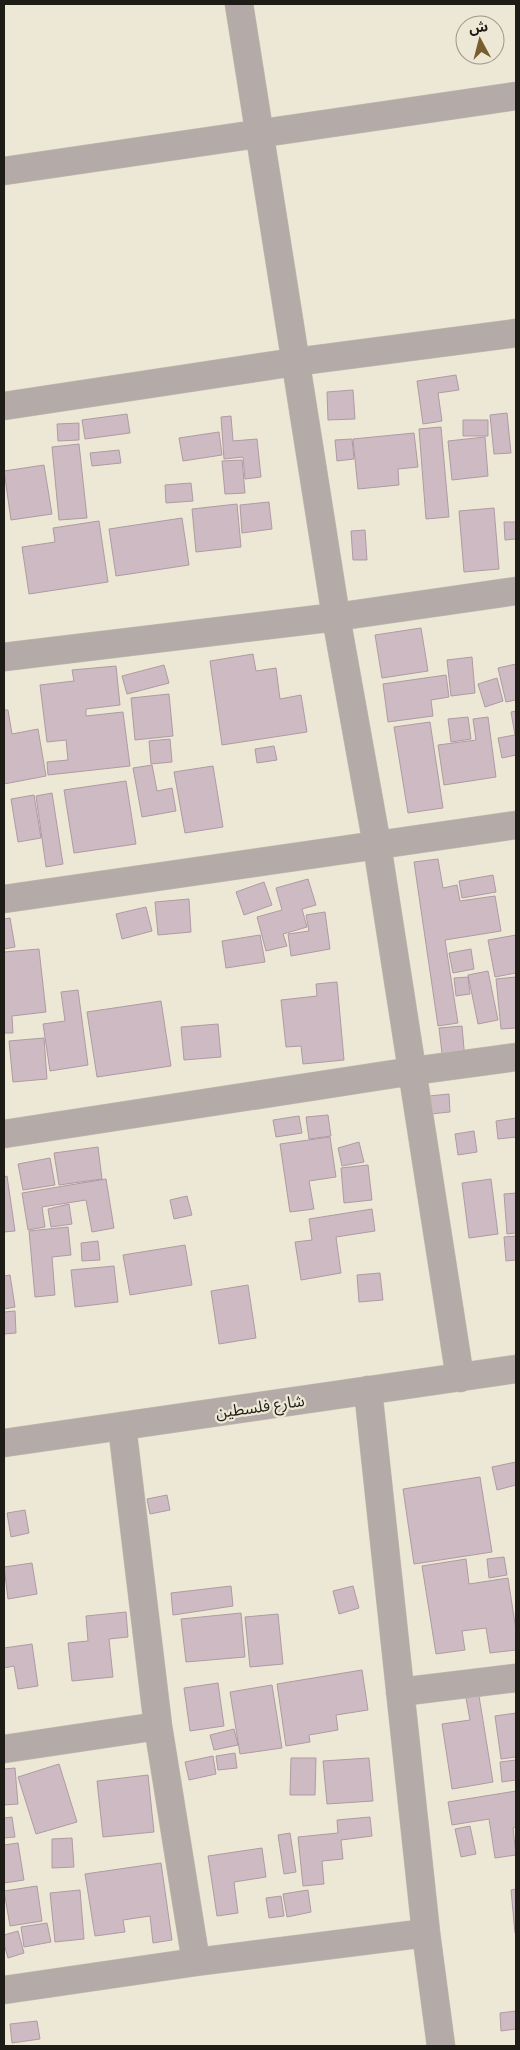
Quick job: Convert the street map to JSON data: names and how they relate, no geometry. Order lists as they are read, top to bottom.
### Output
{
  "streets": {
    "street": ["شارع فلسطين"]
  },
  "north": "top"
}
